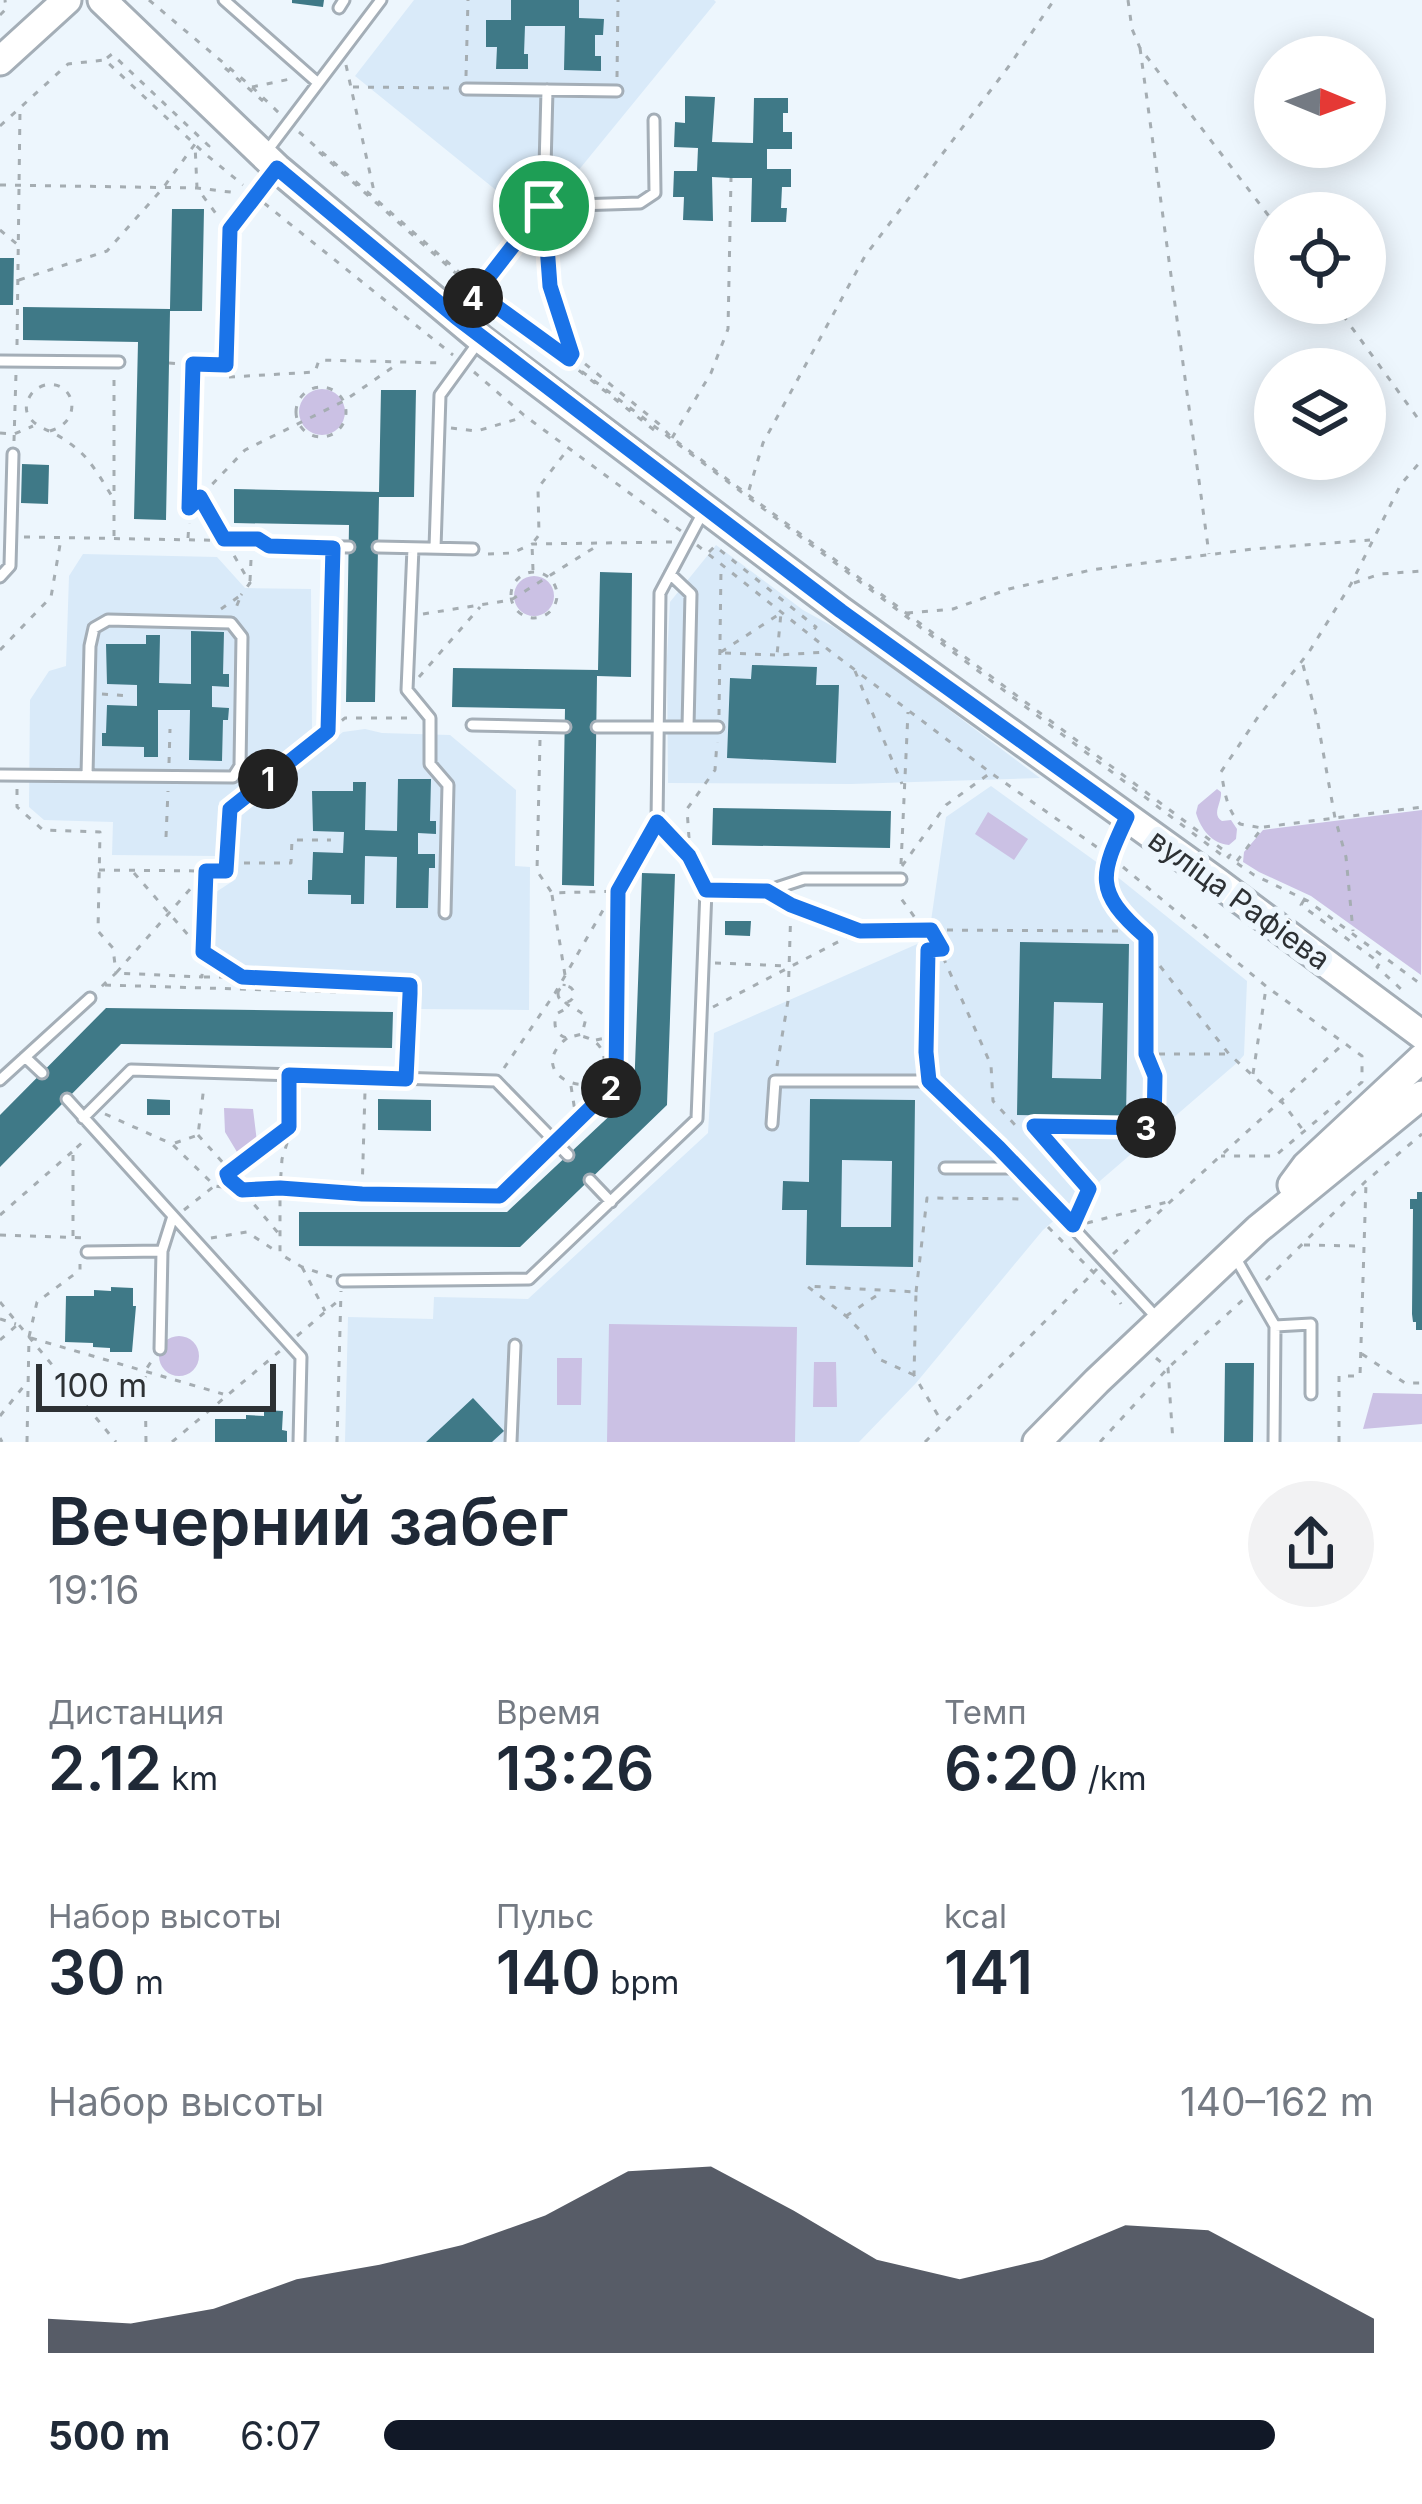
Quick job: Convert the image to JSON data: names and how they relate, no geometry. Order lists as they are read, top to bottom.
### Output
{
  "streets": {
    "main road": ["вуліца Рафіева"]
  },
  "scale_bar": "100 m",
  "north": "right",
  "page": {
    "pins": [
      "4",
      "1",
      "2",
      "3"
    ],
    "scale": "100 m",
    "heading": ["Вечерний забег", "19:16"],
    "stats": [
      ["Дистанция", "2.12 km"],
      ["Время", "13:26"],
      ["Темп", "6:20 /km"],
      ["Набор высоты", "30 m"],
      ["Пульс", "140 bpm"],
      ["kcal", "141"]
    ],
    "chart": ["Набор высоты", "140–162 m"],
    "list": [
      {
        "name": "500 m",
        "note": "6:07"
      }
    ]
  }
}
